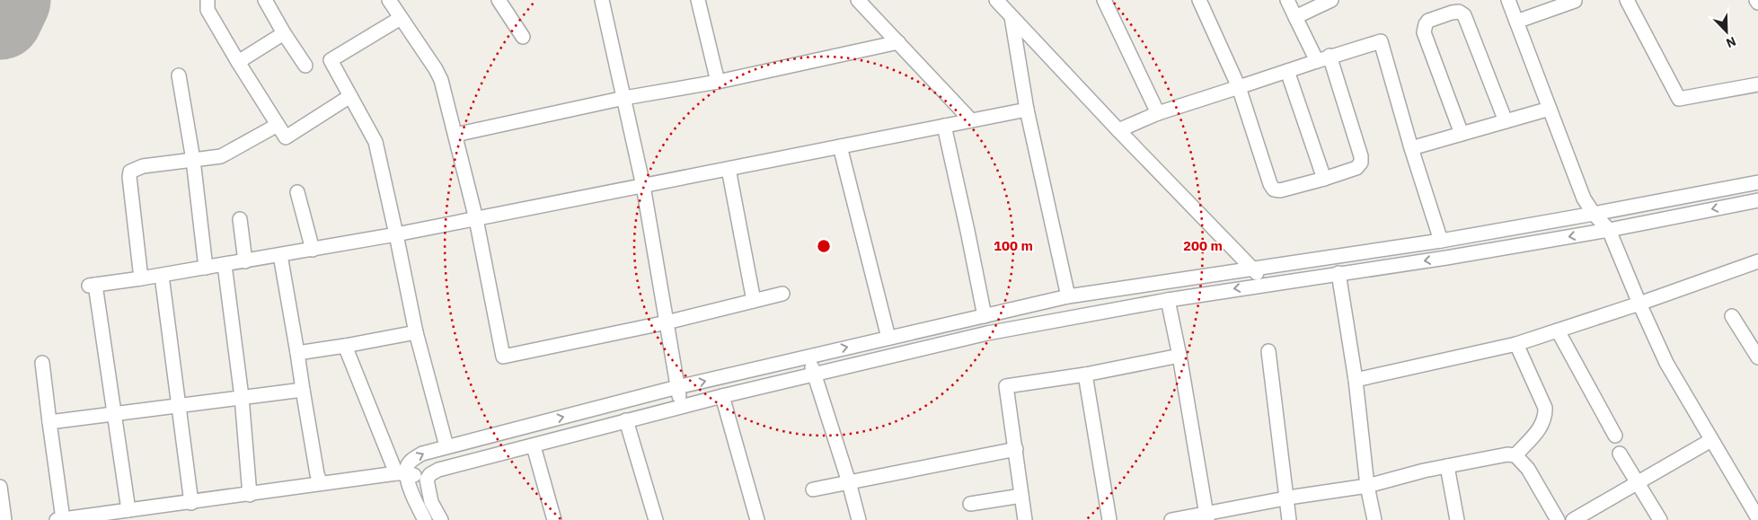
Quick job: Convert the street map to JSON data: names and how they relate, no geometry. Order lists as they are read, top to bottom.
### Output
{
  "north": "bottom right",
  "rings": ["100 m", "200 m"]
}
